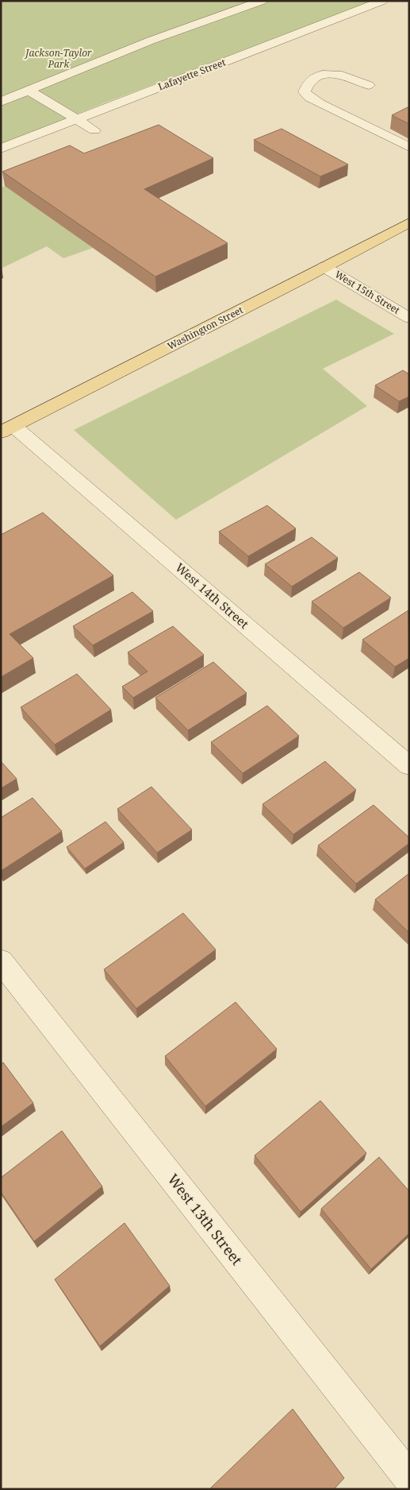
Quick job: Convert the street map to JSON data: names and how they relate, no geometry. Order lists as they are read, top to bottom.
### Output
{
  "streets": {
    "main road": ["Washington Street"],
    "street": [
      "Lafayette Street",
      "West 15th Street",
      "West 14th Street",
      "West 13th Street"
    ]
  },
  "crossings": [
    ["West 15th Street", "Washington Street"],
    ["Washington Street", "West 14th Street"]
  ],
  "parks": ["Jackson-Taylor Park"]
}
